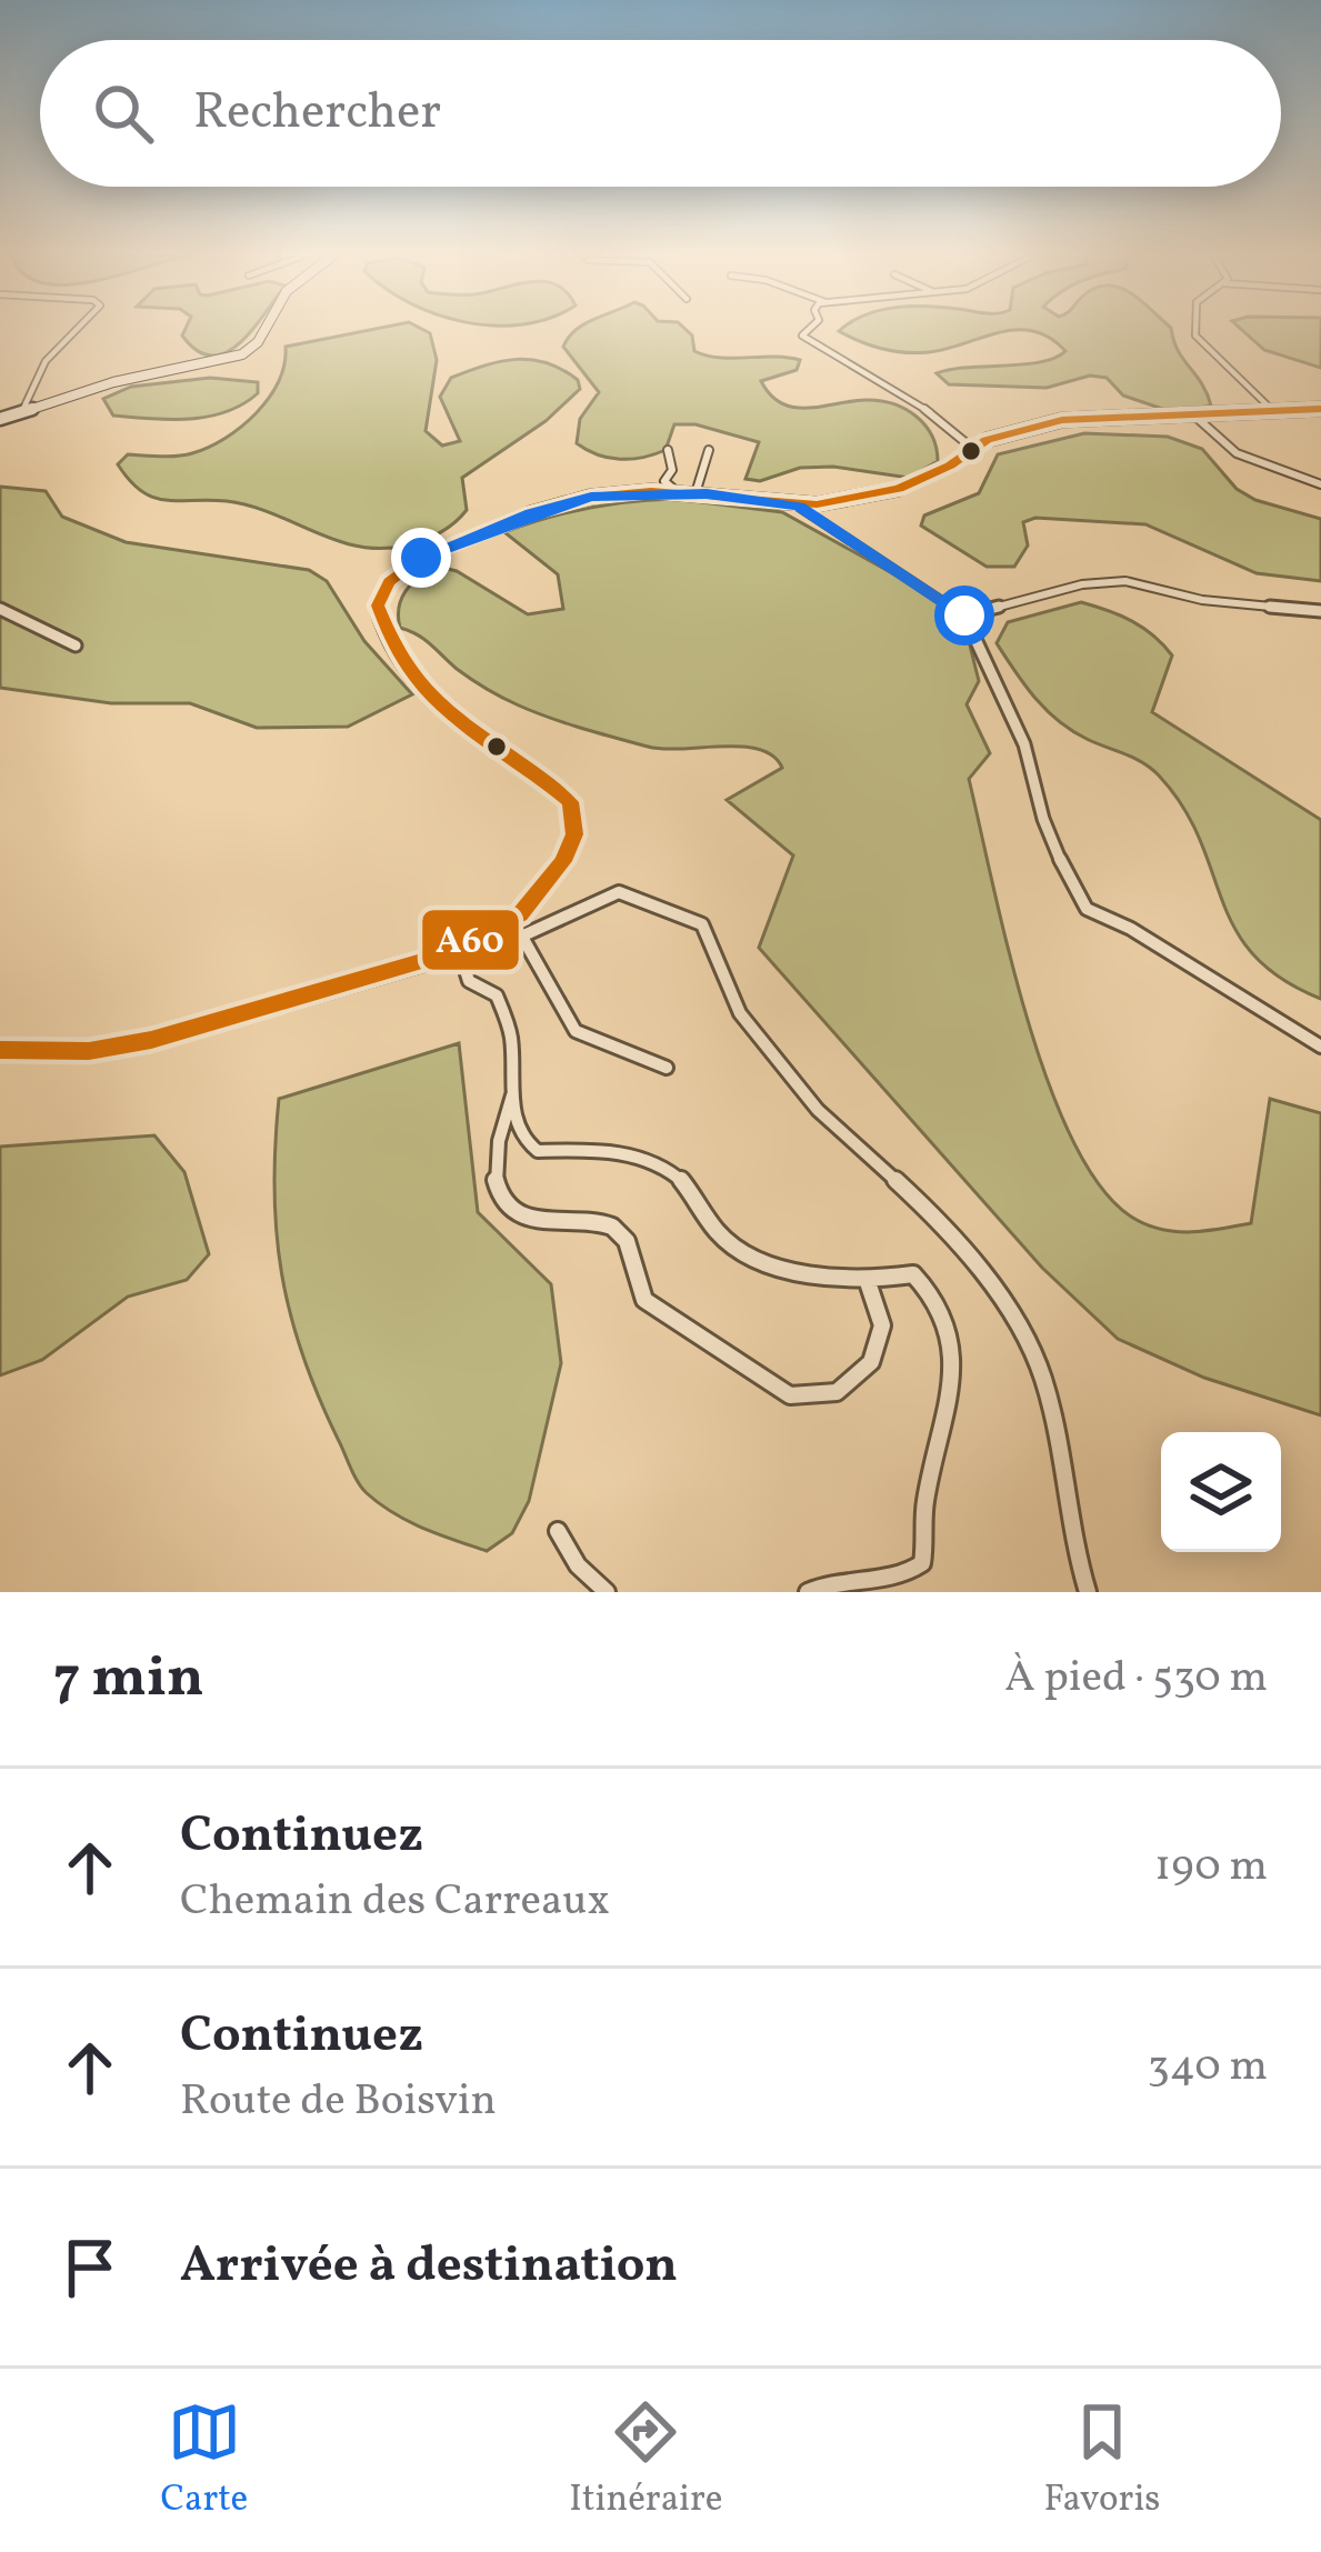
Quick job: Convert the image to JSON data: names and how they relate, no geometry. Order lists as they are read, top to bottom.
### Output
{
  "lines": ["transit line A60"],
  "page": {
    "search": "Rechercher",
    "heading": ["7 min", "À pied · 530 m"],
    "list": [
      ["Continuez", "Chemain des Carreaux", "190 m"],
      ["Continuez", "Route de Boisvin", "340 m"],
      "Arrivée à destination"
    ],
    "nav": ["Carte", "Itinéraire", "Favoris"]
  }
}
